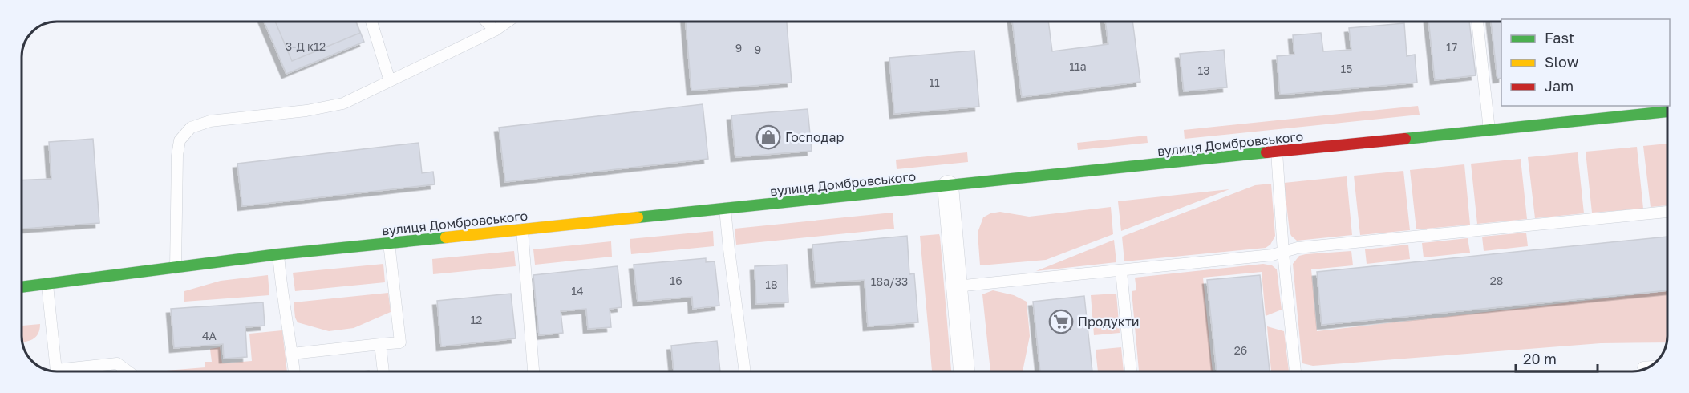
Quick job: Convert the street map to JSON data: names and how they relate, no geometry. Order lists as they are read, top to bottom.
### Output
{
  "streets": {
    "street": ["вулиця Домбровського"]
  },
  "places": {
    "shop": ["Господар"],
    "supermarket": ["Продукти"]
  },
  "house_numbers": [
    "3-Д к12",
    "17",
    "9",
    "9",
    "11а",
    "15",
    "13",
    "11",
    "16",
    "28",
    "18а/33",
    "18",
    "14",
    "12",
    "4А",
    "26"
  ],
  "legend": ["Fast", "Slow", "Jam"],
  "scale_bar": "20 m"
}
